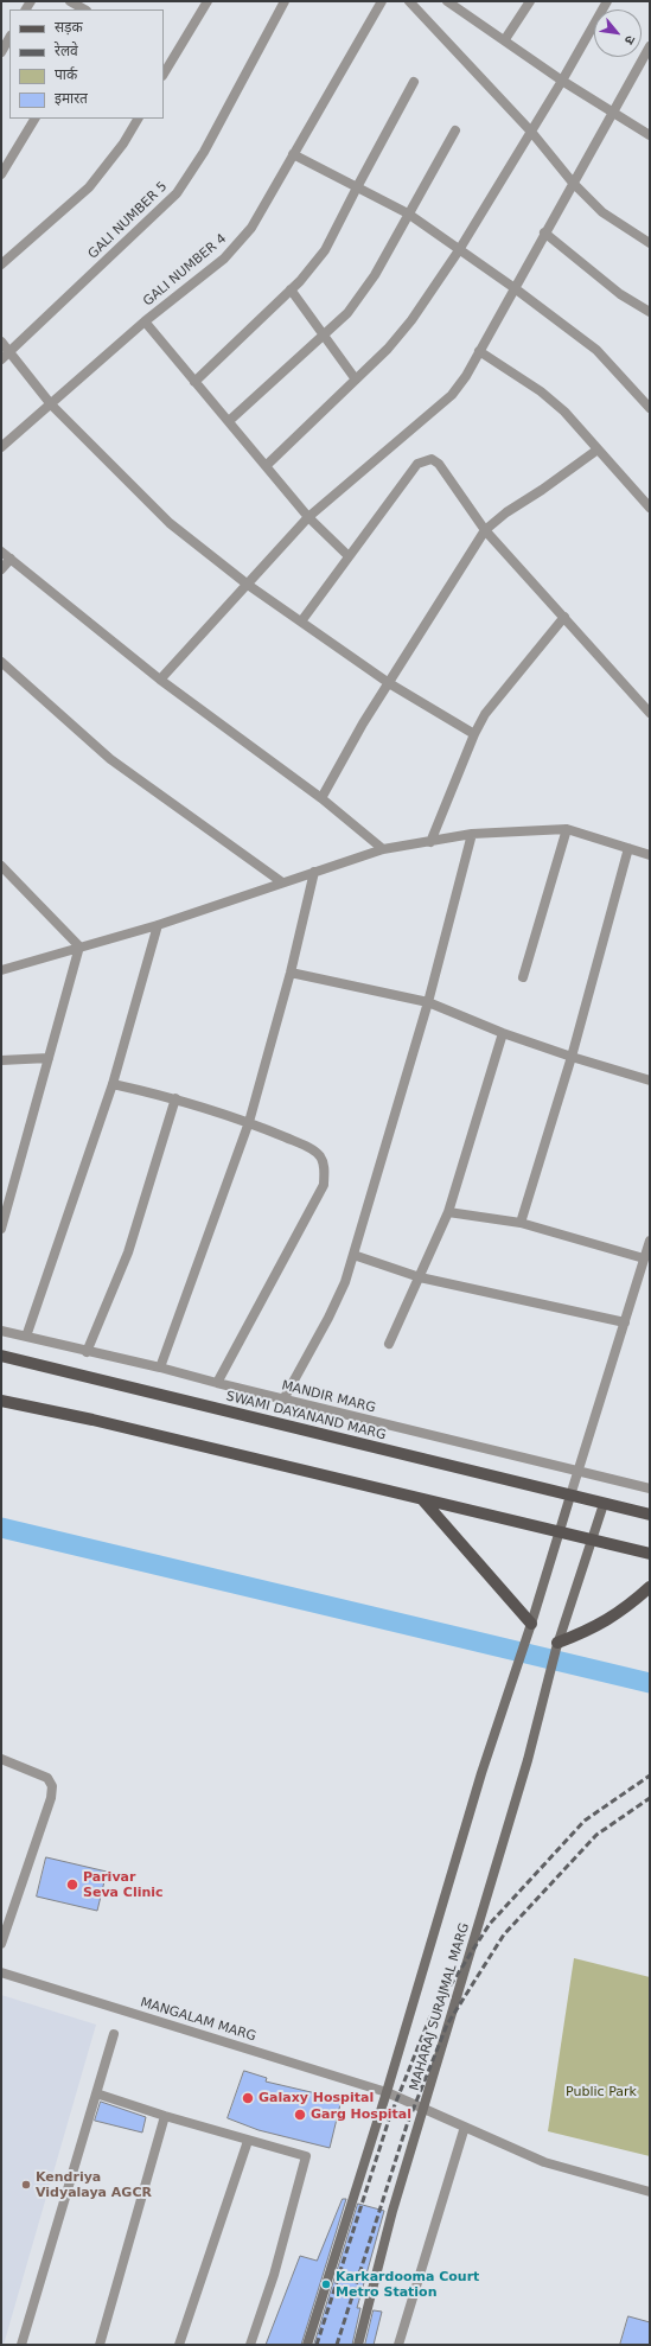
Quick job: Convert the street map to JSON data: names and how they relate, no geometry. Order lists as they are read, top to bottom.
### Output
{
  "streets": {
    "main road": ["SWAMI DAYANAND MARG", "MAHARAJ SURAJMAL MARG"],
    "street": [
      "GALI NUMBER 5",
      "GALI NUMBER 4",
      "MANDIR MARG",
      "MANGALAM MARG"
    ]
  },
  "crossings": [
    ["SWAMI DAYANAND MARG", "MAHARAJ SURAJMAL MARG"],
    ["MAHARAJ SURAJMAL MARG", "MANGALAM MARG"]
  ],
  "parks": ["Public Park"],
  "places": [
    "Parivar Seva Clinic",
    "Galaxy Hospital",
    "Garg Hospital",
    "Kendriya Vidyalaya AGCR",
    "Karkardooma Court Metro Station"
  ],
  "legend": [
    "सड़क",
    "रेलवे",
    "पार्क",
    "इमारत"
  ],
  "north": "bottom right"
}
